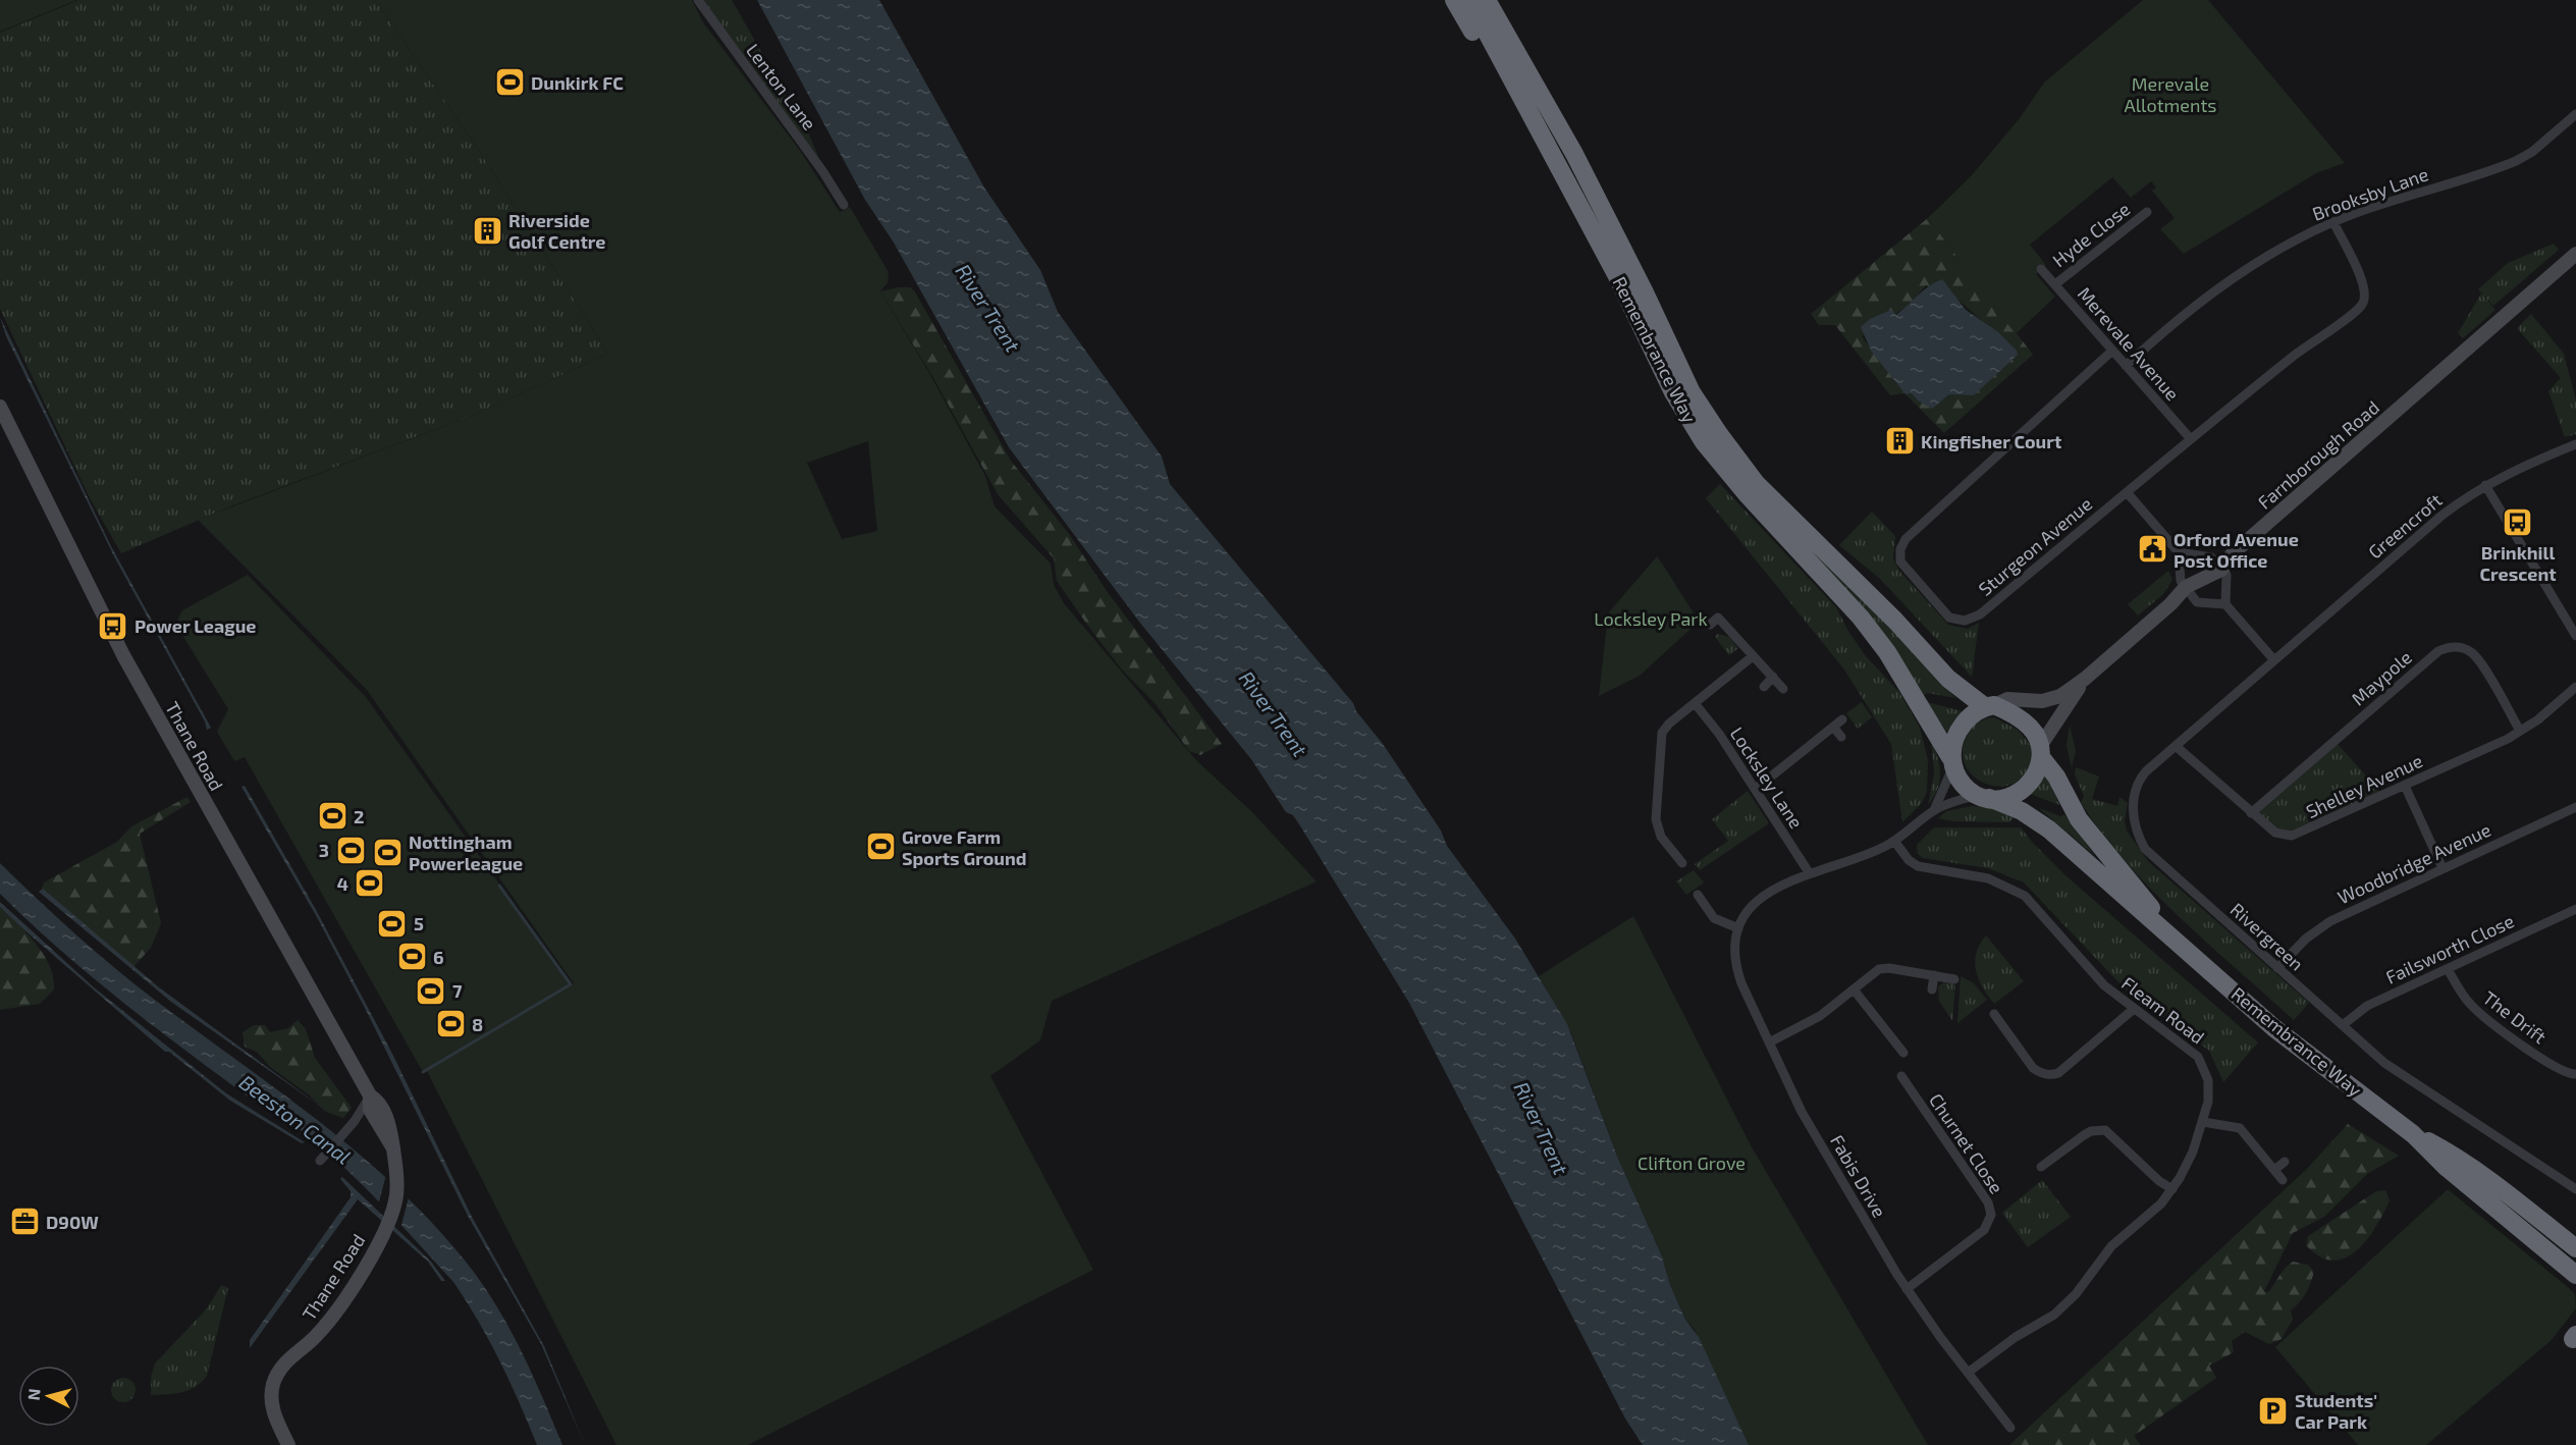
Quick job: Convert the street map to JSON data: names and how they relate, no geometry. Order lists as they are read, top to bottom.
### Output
{
  "streets": {
    "highway": ["Remembrance Way"],
    "street": [
      "Lenton Lane",
      "Brooksby Lane",
      "Hyde Close",
      "Merevale Avenue",
      "Farnborough Road",
      "Greencroft",
      "Sturgeon Avenue",
      "Maypole",
      "Thane Road",
      "Locksley Lane",
      "Shelley Avenue",
      "Woodbridge Avenue",
      "Rivergreen",
      "Failsworth Close",
      "Fleam Road",
      "The Drift",
      "Churnet Close",
      "Fabis Drive"
    ]
  },
  "crossings": [
    ["Brooksby Lane", "Merevale Avenue"],
    ["Brooksby Lane", "Sturgeon Avenue"],
    ["Hyde Close", "Merevale Avenue"],
    ["Merevale Avenue", "Sturgeon Avenue"],
    ["Remembrance Way", "Farnborough Road"],
    ["Greencroft", "Rivergreen"],
    ["Maypole", "Shelley Avenue"],
    ["Shelley Avenue", "Rivergreen"],
    ["Woodbridge Avenue", "Rivergreen"],
    ["Rivergreen", "Failsworth Close"],
    ["Failsworth Close", "The Drift"],
    ["Fleam Road", "Fabis Drive"],
    ["Churnet Close", "Fabis Drive"]
  ],
  "water": ["River Trent", "Beeston Canal"],
  "parks": ["Merevale Allotments", "Locksley Park", "Clifton Grove"],
  "places": {
    "sports": [
      "Dunkirk FC",
      "2",
      "Grove Farm Sports Ground",
      "3",
      "Nottingham Powerleague",
      "4",
      "5",
      "6",
      "7",
      "8"
    ],
    "building": ["Riverside Golf Centre", "Kingfisher Court"],
    "bus stop": ["Brinkhill Crescent", "Power League"],
    "public building": ["Orford Avenue Post Office"],
    "office": ["D90W"],
    "parking": ["Students' Car Park"]
  },
  "north": "left"
}
